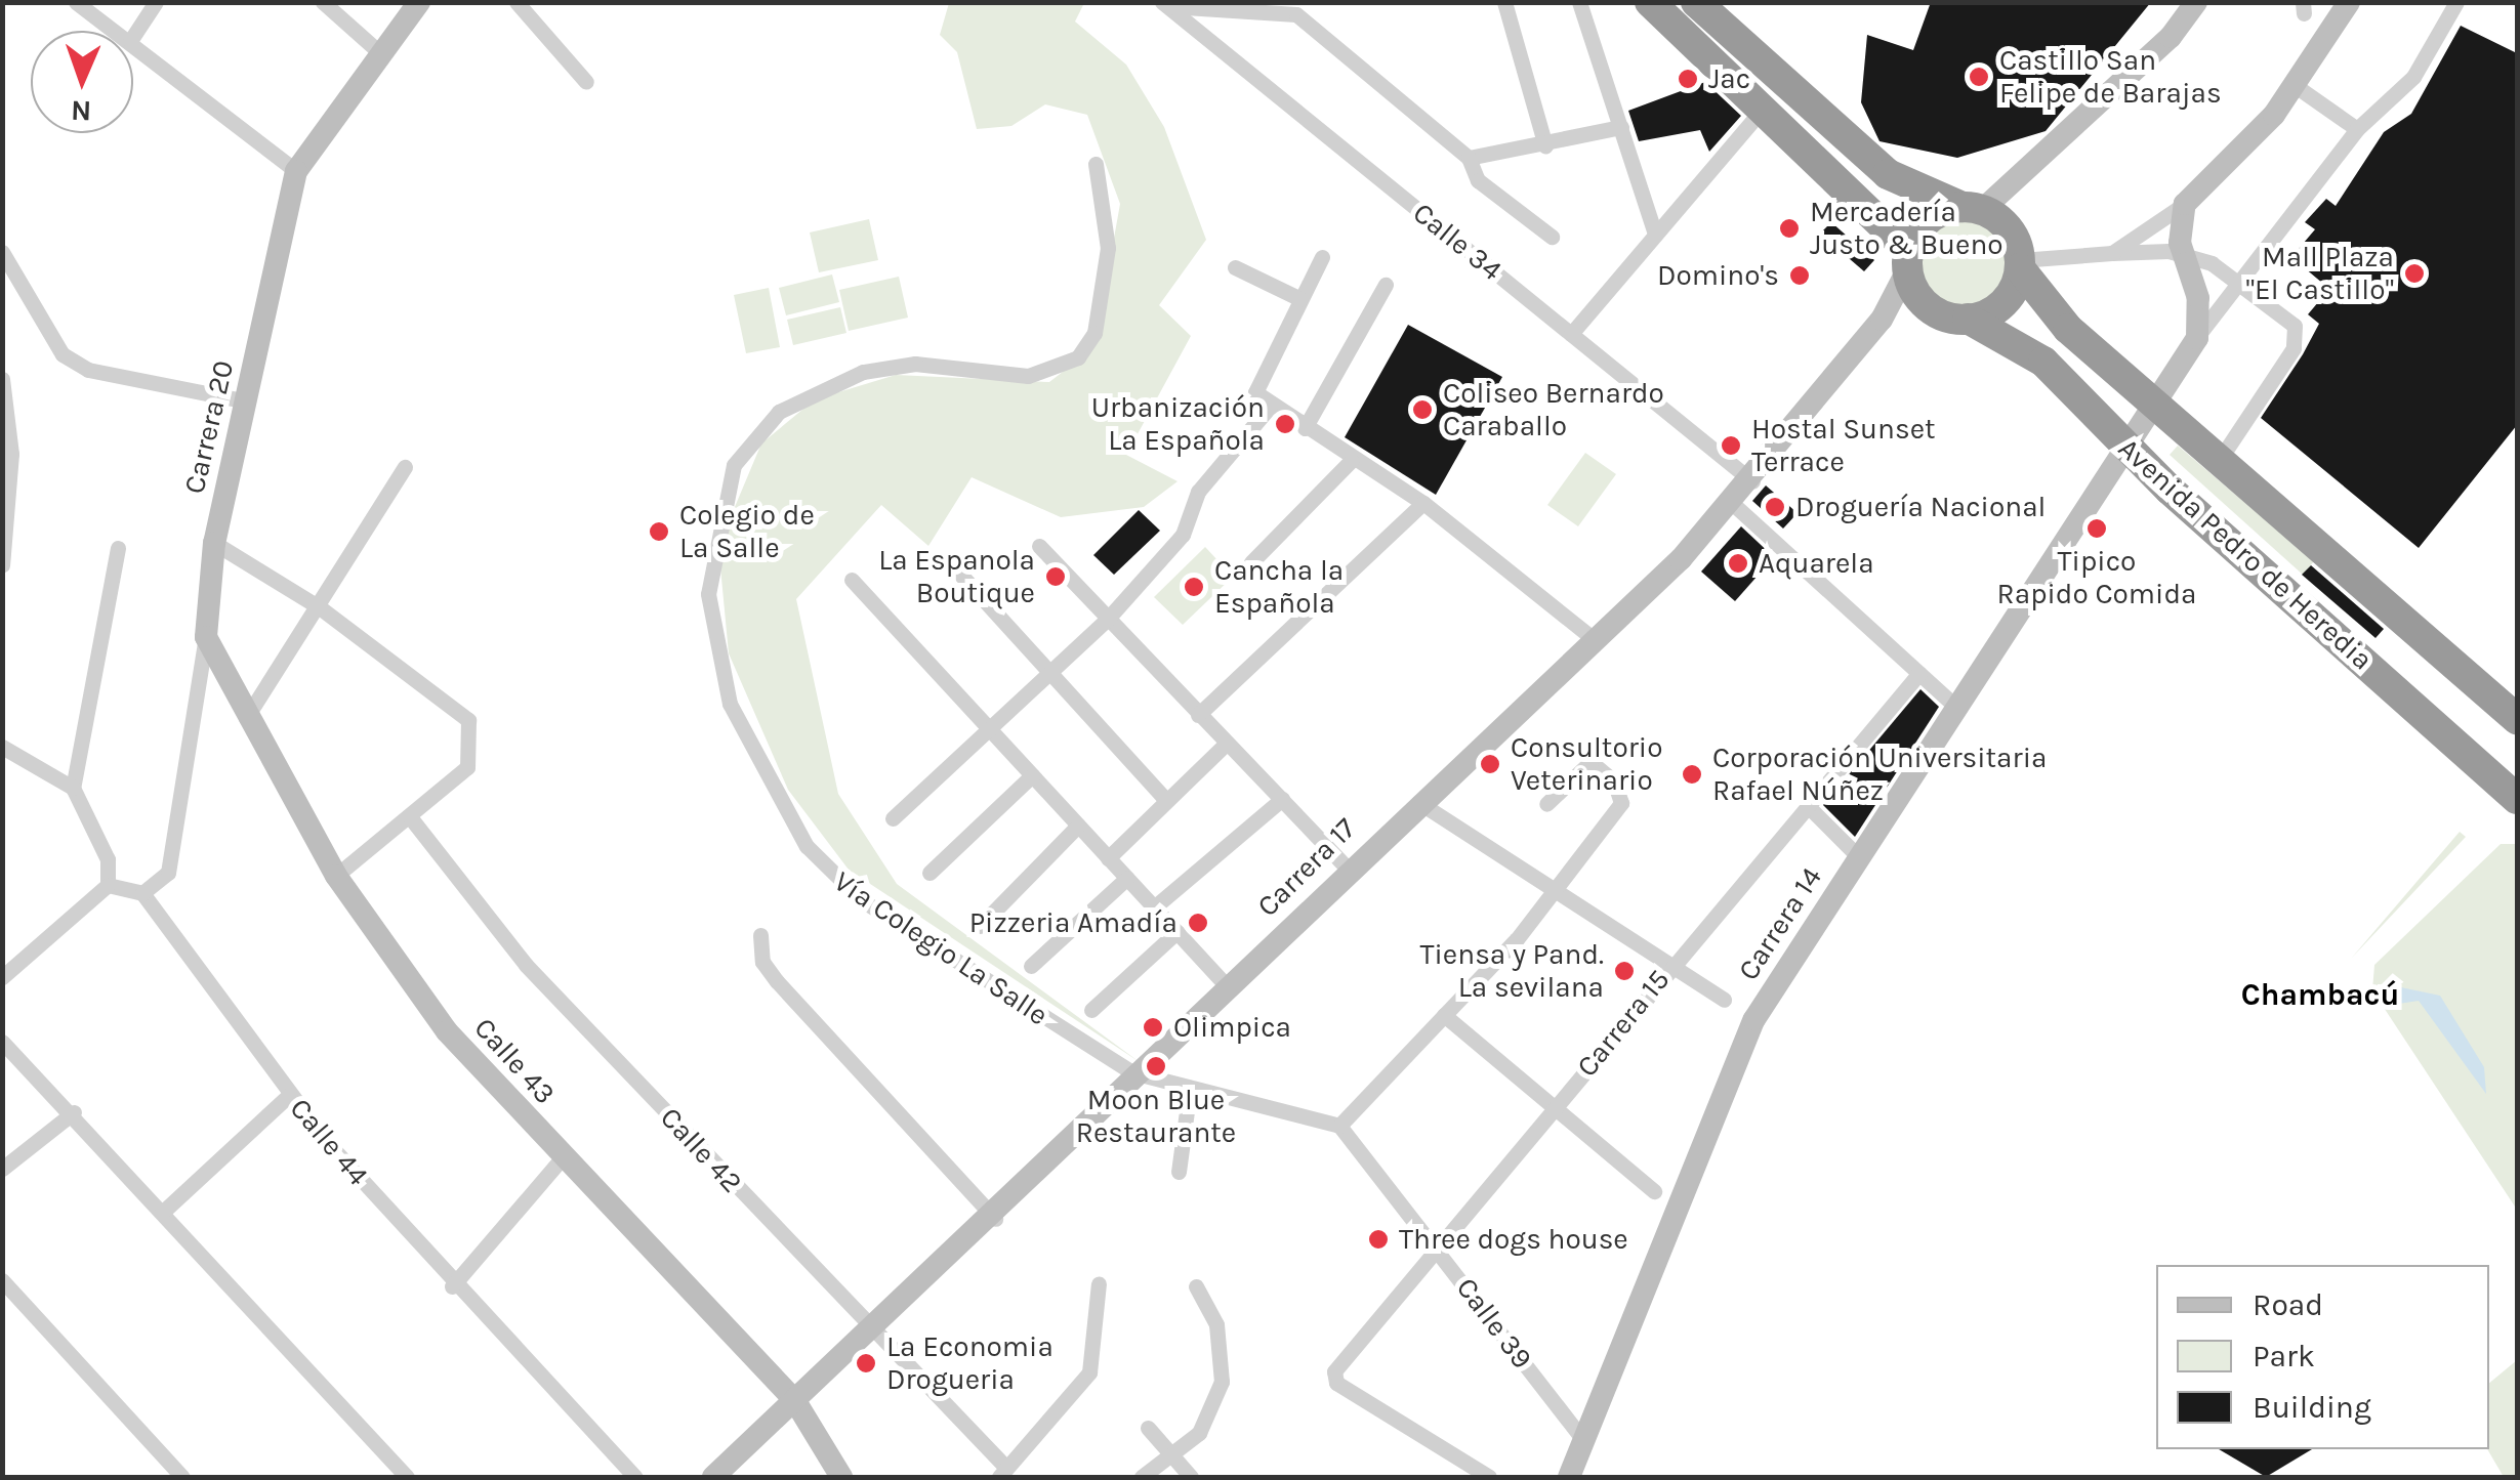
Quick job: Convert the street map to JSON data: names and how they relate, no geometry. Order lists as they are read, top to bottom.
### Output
{
  "streets": {
    "highway": ["Avenida Pedro de Heredia"],
    "main road": [
      "Carrera 20",
      "Carrera 17",
      "Carrera 14",
      "Calle 43"
    ],
    "street": [
      "Calle 34",
      "Vía Colegio La Salle",
      "Carrera 15",
      "Calle 44",
      "Calle 42",
      "Calle 39"
    ]
  },
  "crossings": [
    ["Calle 34", "Carrera 17"],
    ["Carrera 20", "Calle 43"],
    ["Carrera 20", "Calle 44"],
    ["Avenida Pedro de Heredia", "Carrera 17"],
    ["Avenida Pedro de Heredia", "Carrera 14"],
    ["Carrera 17", "Vía Colegio La Salle"],
    ["Carrera 17", "Calle 43"],
    ["Carrera 17", "Calle 42"],
    ["Carrera 14", "Calle 39"],
    ["Carrera 15", "Calle 39"]
  ],
  "districts": ["Chambacú"],
  "places": [
    "Castillo San Felipe de Barajas",
    "Jac",
    "Mercadería Justo & Bueno",
    "Mall Plaza \"El Castillo\"",
    "Domino's",
    "Coliseo Bernardo Caraballo",
    "Urbanización La Española",
    "Hostal Sunset Terrace",
    "Droguería Nacional",
    "Tipico Rapido Comida",
    "Colegio de La Salle",
    "Aquarela",
    "La Espanola Boutique",
    "Cancha la Española",
    "Consultorio Veterinario",
    "Corporación Universitaria Rafael Núñez",
    "Pizzeria Amadía",
    "Tiensa y Pand. La sevilana",
    "Olimpica",
    "Moon Blue Restaurante",
    "Three dogs house",
    "La Economia Drogueria"
  ],
  "legend": ["Road", "Park", "Building"],
  "north": "bottom"
}
